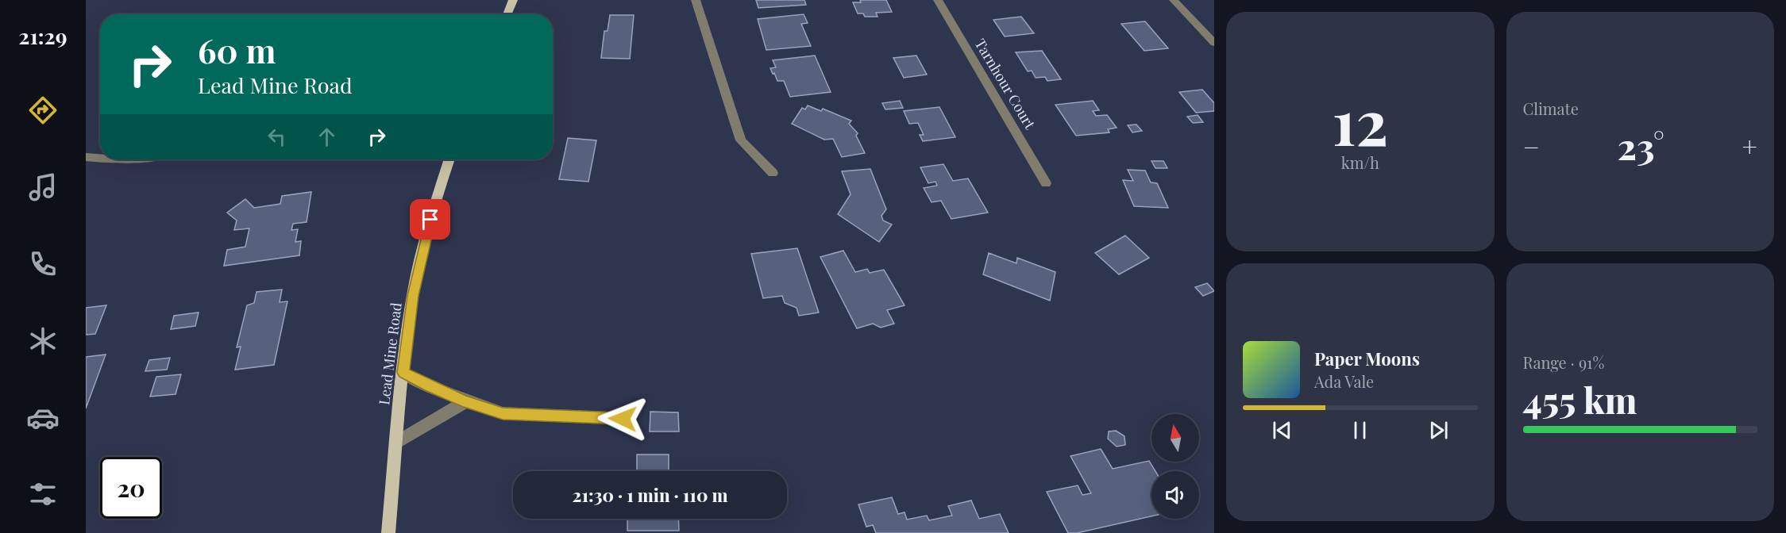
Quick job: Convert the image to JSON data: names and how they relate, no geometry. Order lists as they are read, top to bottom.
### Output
{
  "streets": {
    "main road": ["Lead Mine Road"],
    "street": ["Tarnhour Court"]
  },
  "north": "top",
  "page": {
    "tabs": "21:29",
    "tile": [
      ["12", "km/h"],
      "Climate",
      ["Range · 91%", "455 km"]
    ],
    "turn": ["60 m", "Lead Mine Road"],
    "heat": ["−", "23°", "+"],
    "song": ["Paper Moons", "Ada Vale"],
    "limit": "20",
    "trip": "21:30 · 1 min · 110 m"
  }
}
